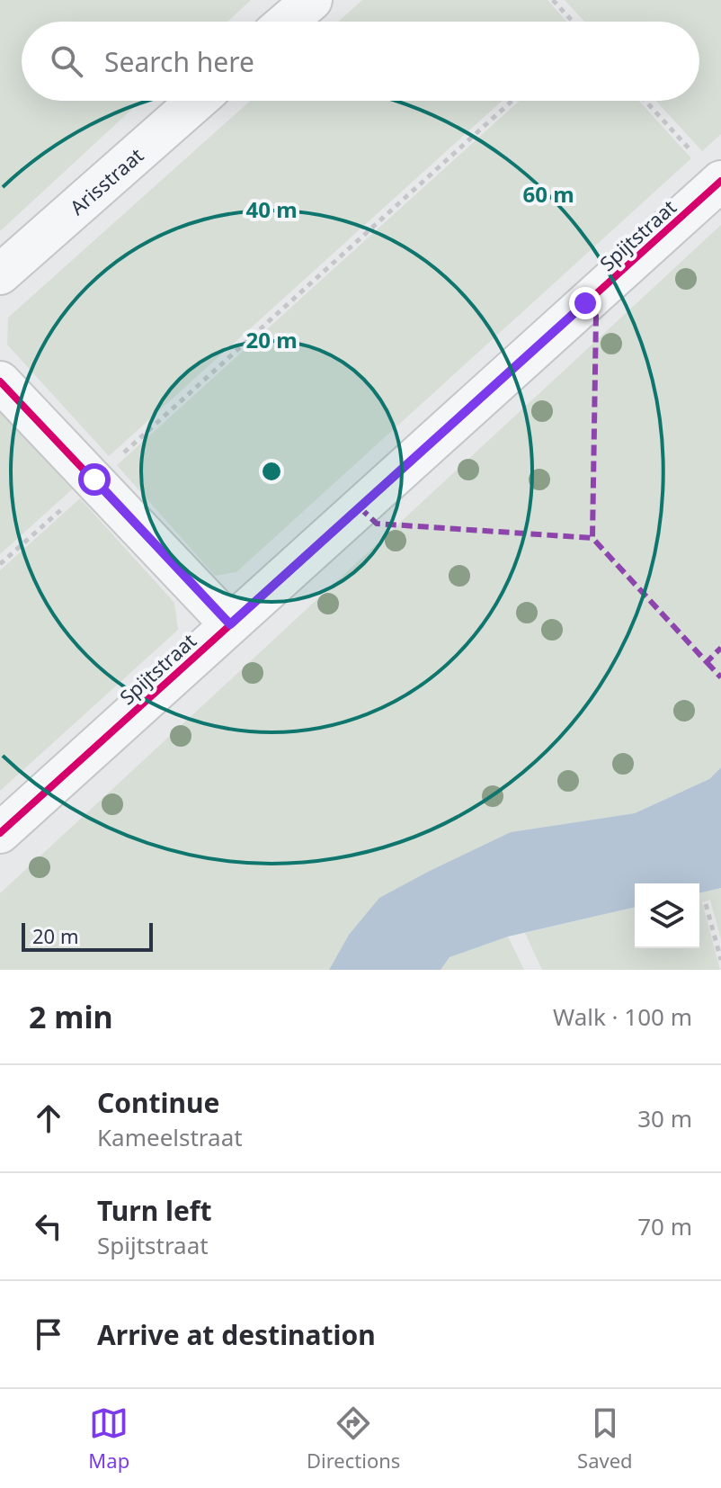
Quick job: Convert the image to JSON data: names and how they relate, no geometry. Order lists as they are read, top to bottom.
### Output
{
  "streets": {
    "street": ["Arisstraat", "Spijtstraat"]
  },
  "scale_bar": "20 m",
  "page": {
    "search": "Search here",
    "scale": "20 m",
    "heading": ["2 min", "Walk · 100 m"],
    "list": [
      ["Continue", "Kameelstraat", "30 m"],
      ["Turn left", "Spijtstraat", "70 m"],
      "Arrive at destination"
    ],
    "nav": ["Map", "Directions", "Saved"]
  },
  "rings": ["60 m", "40 m", "20 m"]
}
